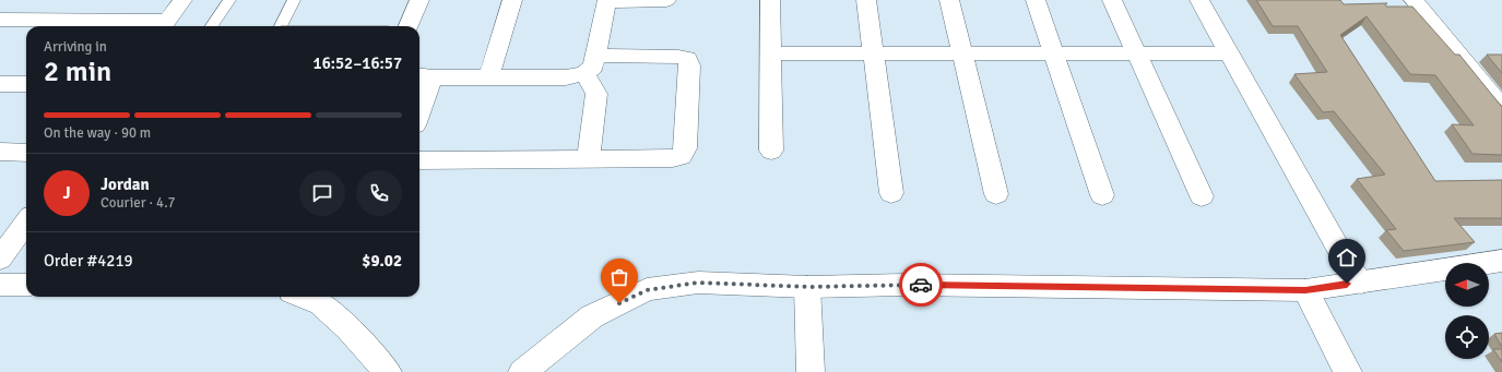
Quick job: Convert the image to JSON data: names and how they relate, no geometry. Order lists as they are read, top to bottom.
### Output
{
  "north": "left",
  "page": {
    "heading": ["2 min", "Arriving in", "16:52–16:57"],
    "panel": [
      "Jordan",
      "Courier · 4.7",
      "Order #4219",
      "$9.02"
    ],
    "bar": "On the way · 90 m",
    "round": "J"
  }
}
